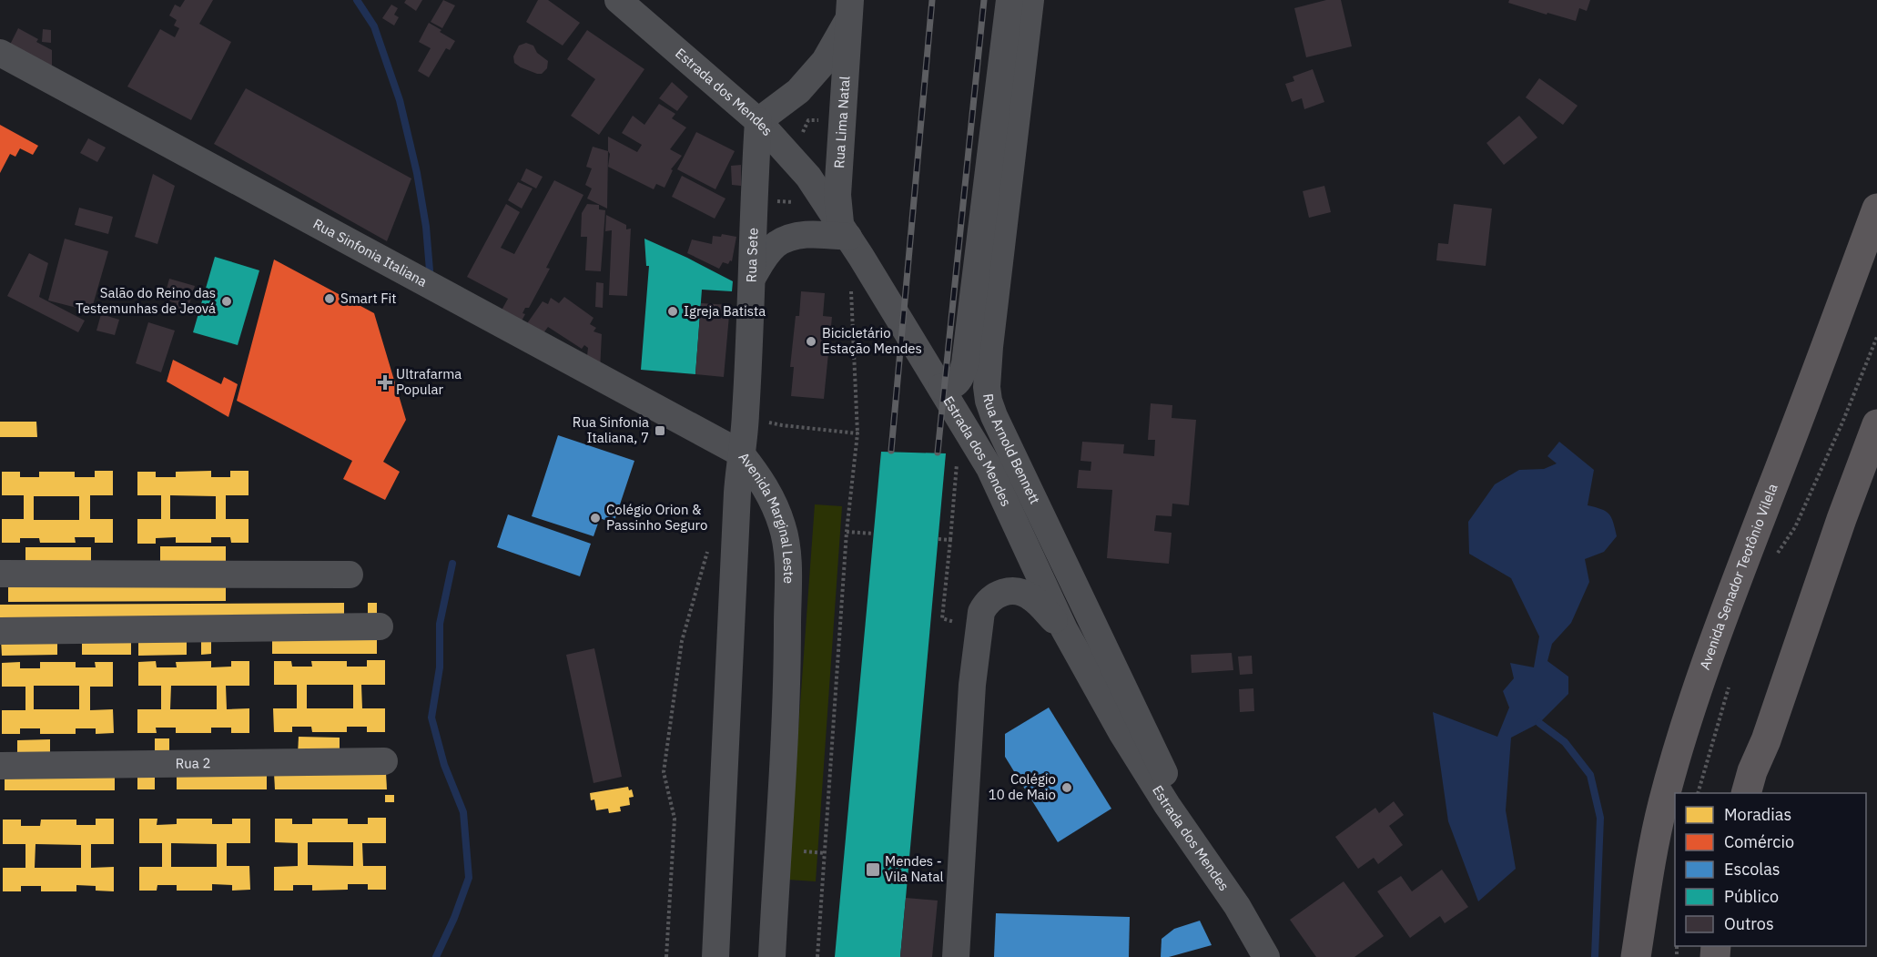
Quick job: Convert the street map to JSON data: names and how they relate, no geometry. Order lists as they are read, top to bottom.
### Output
{
  "streets": {
    "main road": ["Avenida Senador Teotônio Vilela"],
    "street": [
      "Estrada dos Mendes",
      "Rua Lima Natal",
      "Rua Sinfonia Italiana",
      "Rua Sete",
      "Rua Arnold Bennett",
      "Avenida Marginal Leste",
      "Rua 2"
    ]
  },
  "crossings": [
    ["Estrada dos Mendes", "Rua Lima Natal"],
    ["Estrada dos Mendes", "Rua Sete"],
    ["Estrada dos Mendes", "Rua Arnold Bennett"],
    ["Rua Lima Natal", "Rua Sete"],
    ["Rua Sinfonia Italiana", "Rua Sete"],
    ["Rua Sinfonia Italiana", "Avenida Marginal Leste"],
    ["Rua Sete", "Avenida Marginal Leste"]
  ],
  "places": {
    "other": [
      "Smart Fit",
      "Salão do Reino das Testemunhas de Jeová",
      "Igreja Batista",
      "Bicicletário Estação Mendes",
      "Colégio Orion & Passinho Seguro",
      "Colégio 10 de Maio"
    ],
    "health": ["Ultrafarma Popular"],
    "transit": ["Rua Sinfonia Italiana, 7", "Mendes - Vila Natal"]
  },
  "legend": [
    "Moradias",
    "Comércio",
    "Escolas",
    "Público",
    "Outros"
  ]
}
